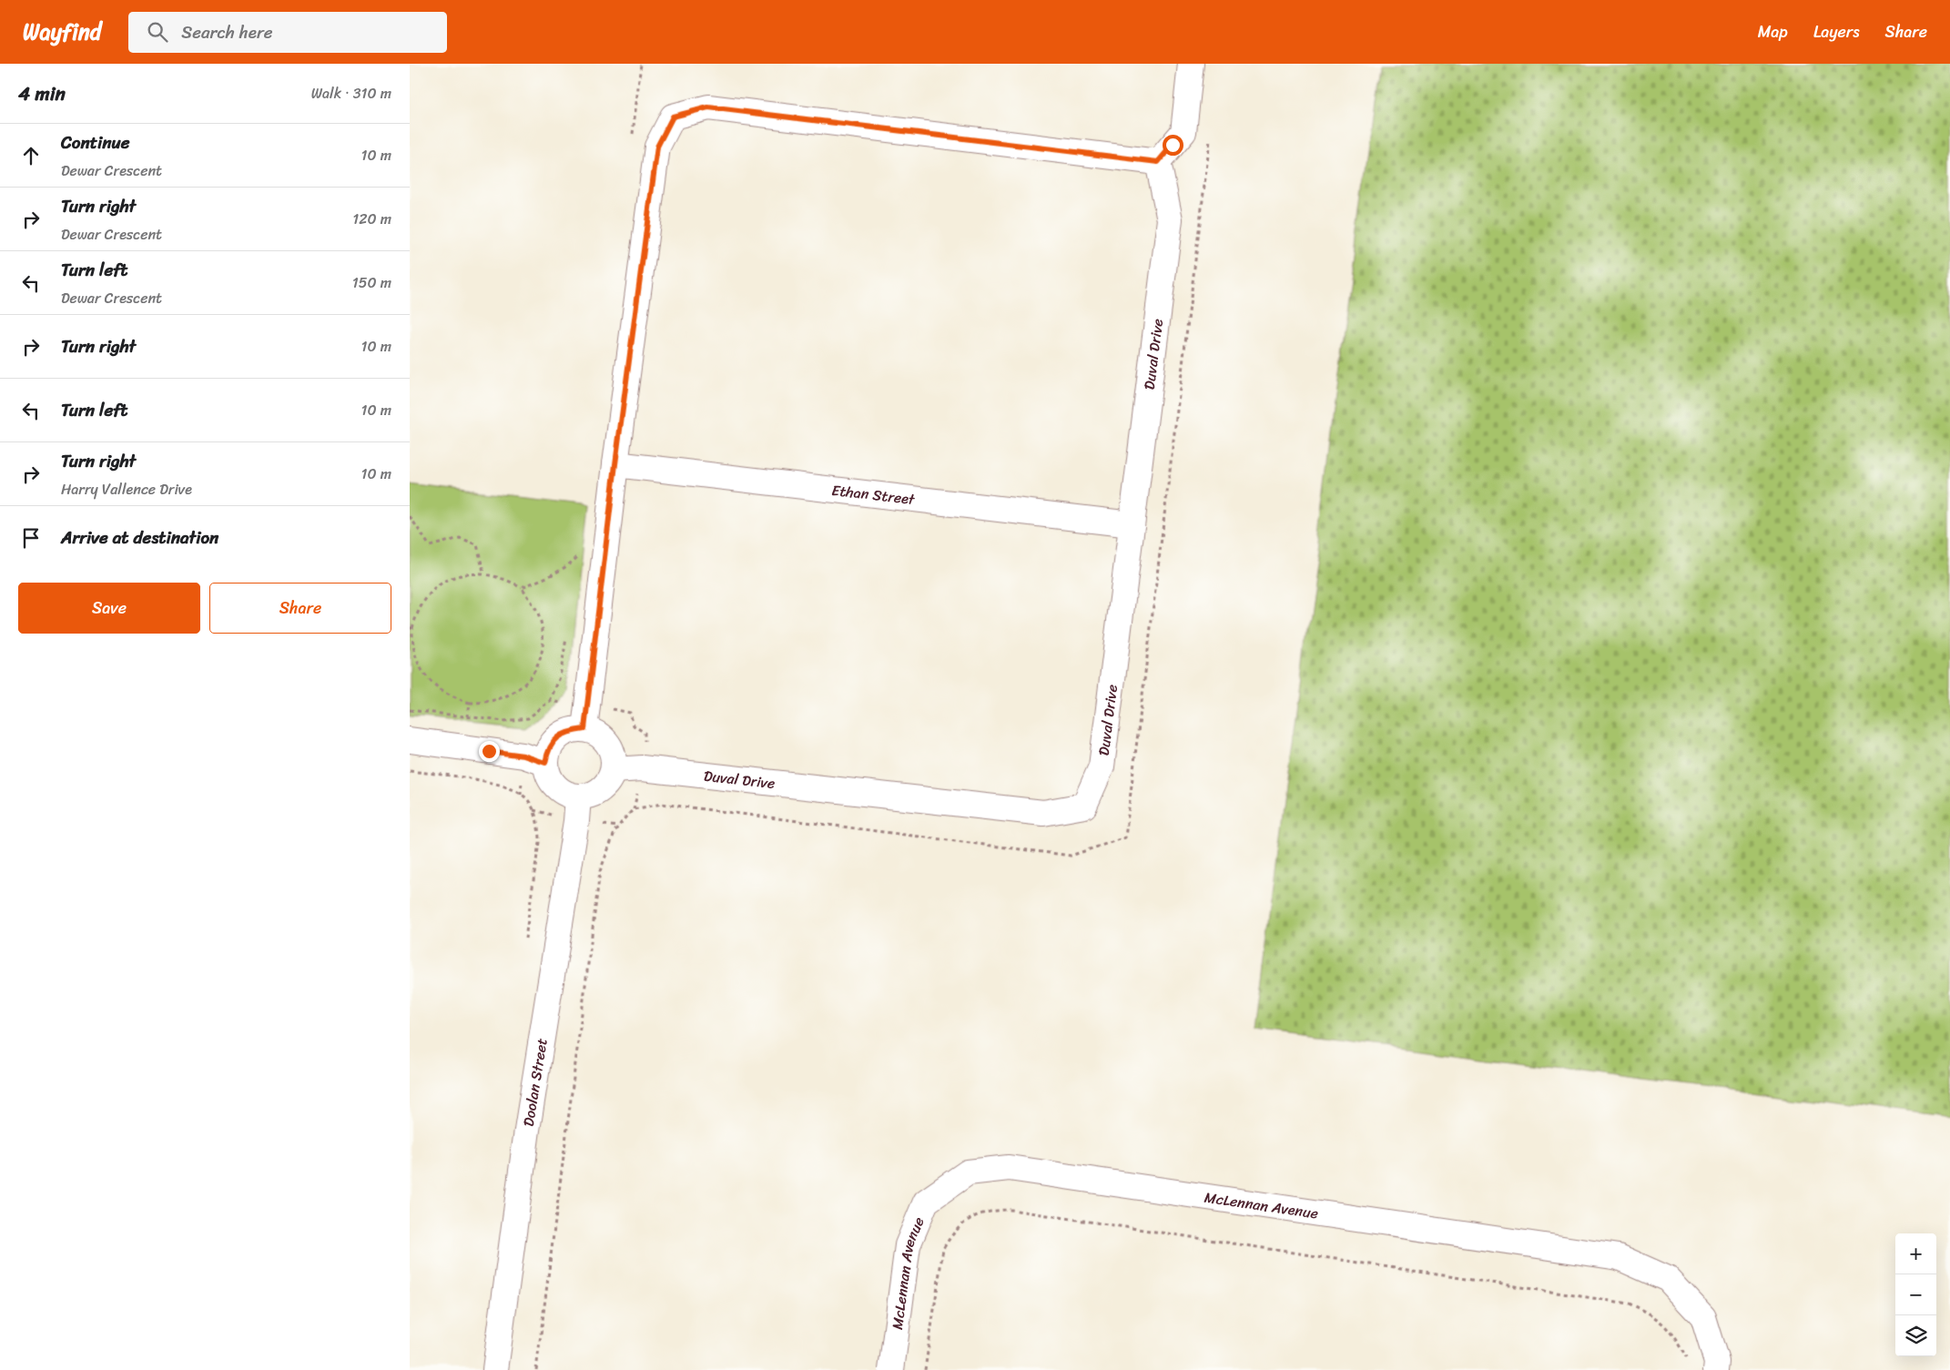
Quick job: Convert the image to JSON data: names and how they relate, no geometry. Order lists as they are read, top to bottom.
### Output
{
  "streets": {
    "street": [
      "Duval Drive",
      "Ethan Street",
      "Doolan Street",
      "McLennan Avenue"
    ]
  },
  "crossings": [
    ["Duval Drive", "Ethan Street"],
    ["Duval Drive", "Doolan Street"]
  ],
  "page": {
    "header": "Wayfind",
    "search": "Search here",
    "nav": ["Map", "Layers", "Share"],
    "heading": ["4 min", "Walk · 310 m"],
    "list": [
      ["Continue", "Dewar Crescent", "10 m"],
      ["Turn right", "Dewar Crescent", "120 m"],
      ["Turn left", "Dewar Crescent", "150 m"],
      ["Turn right", "10 m"],
      ["Turn left", "10 m"],
      ["Turn right", "Harry Vallence Drive", "10 m"],
      "Arrive at destination"
    ],
    "buttons": ["Save", "Share"],
    "map_buttons": ["+", "−"]
  }
}
